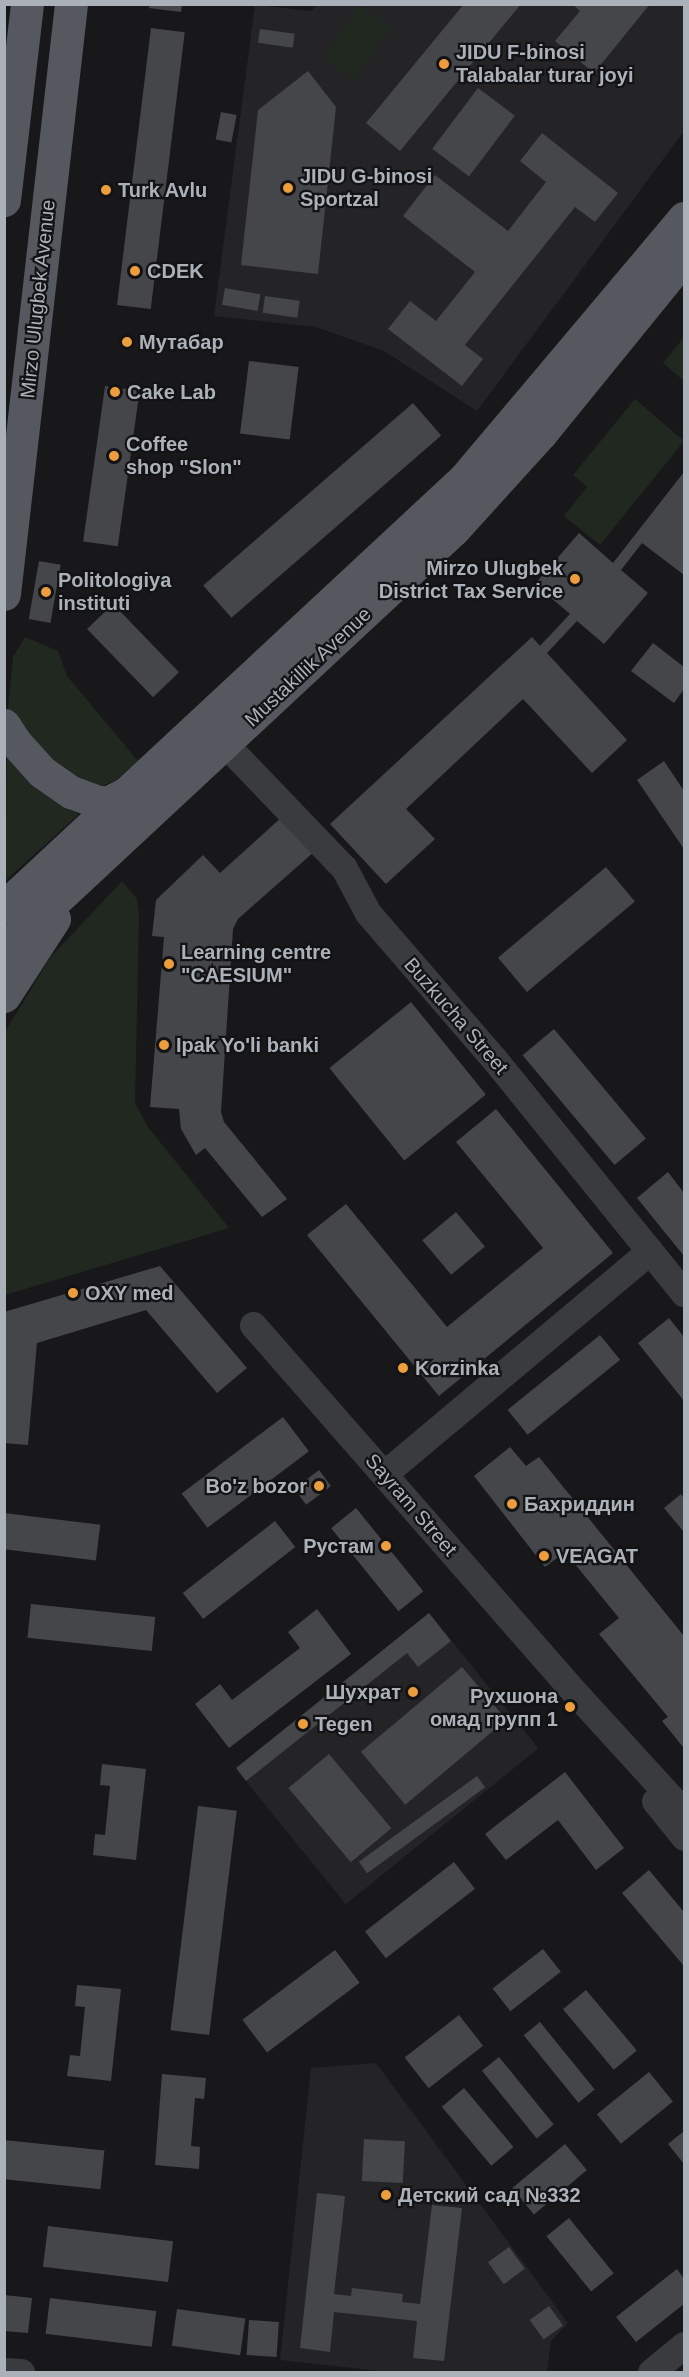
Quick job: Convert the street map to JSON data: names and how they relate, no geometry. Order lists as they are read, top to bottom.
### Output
{
  "streets": {
    "main road": ["Mirzo Ulugbek Avenue", "Mustakillik Avenue"],
    "street": ["Buzkucha Street", "Sayram Street"]
  },
  "crossings": [
    ["Mustakillik Avenue", "Buzkucha Street"]
  ],
  "places": [
    "JIDU F-binosi Talabalar turar joyi",
    "JIDU G-binosi Sportzal",
    "Turk Avlu",
    "CDEK",
    "Мутабар",
    "Cake Lab",
    "Coffee shop \"Slon\"",
    "Mirzo Ulugbek District Tax Service",
    "Politologiya instituti",
    "Learning centre \"CAESIUM\"",
    "Ipak Yo'li banki",
    "OXY med",
    "Korzinka",
    "Bo'z bozor",
    "Бахриддин",
    "Рустам",
    "VEAGAT",
    "Шухрат",
    "Рухшона омад групп 1",
    "Tegen",
    "Детский сад №332"
  ]
}
